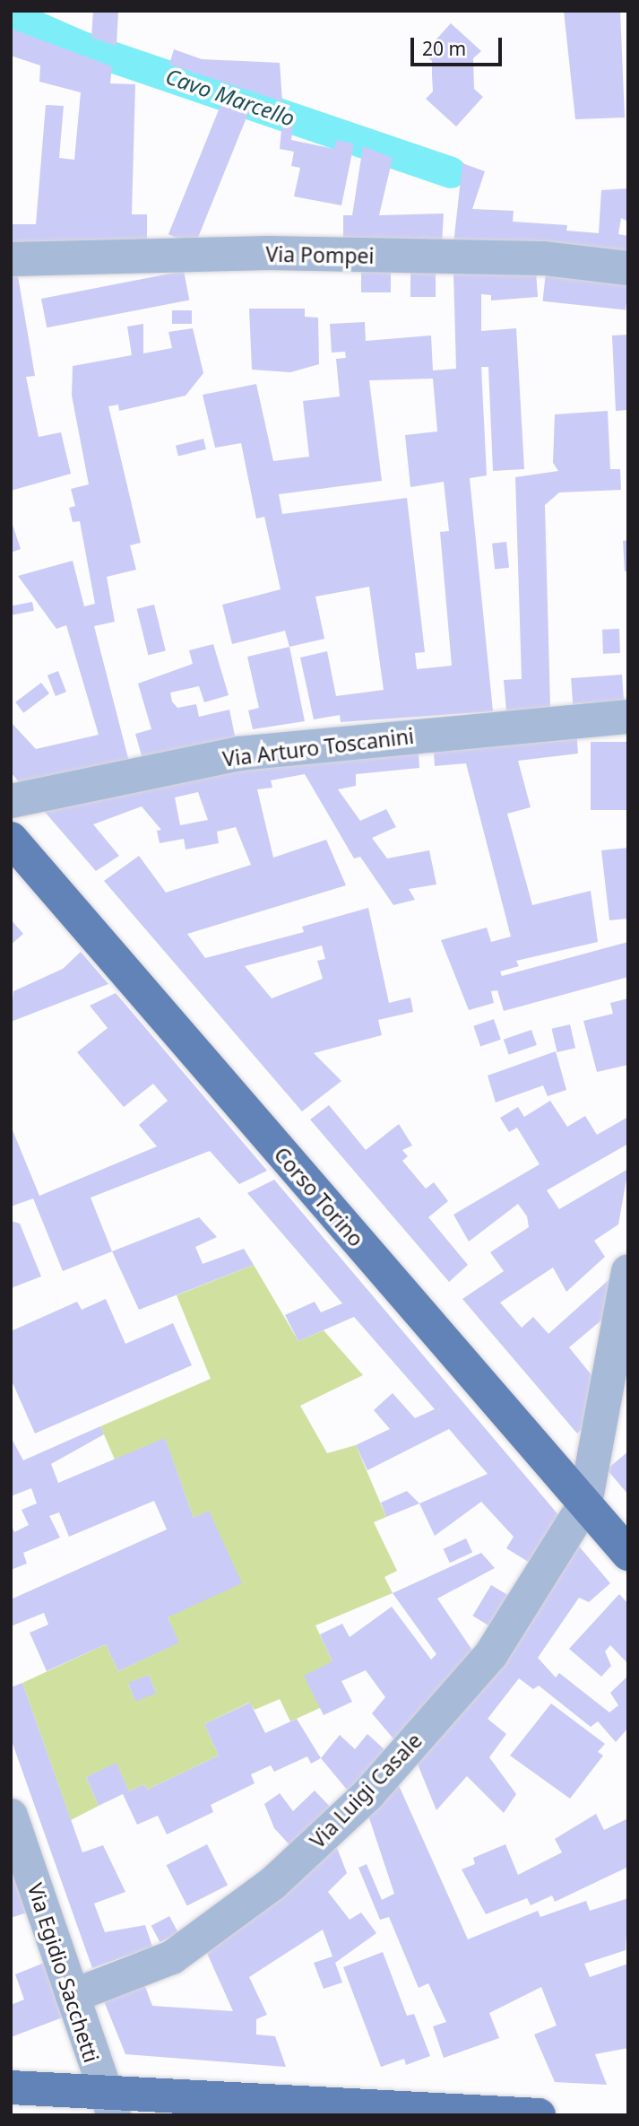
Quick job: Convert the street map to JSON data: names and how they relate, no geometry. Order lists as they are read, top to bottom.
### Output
{
  "streets": {
    "main road": ["Corso Torino"],
    "street": [
      "Via Pompei",
      "Via Arturo Toscanini",
      "Via Luigi Casale",
      "Via Egidio Sacchetti"
    ]
  },
  "crossings": [
    ["Corso Torino", "Via Luigi Casale"],
    ["Via Luigi Casale", "Via Egidio Sacchetti"]
  ],
  "water": ["Cavo Marcello"],
  "scale_bar": "20 m"
}
